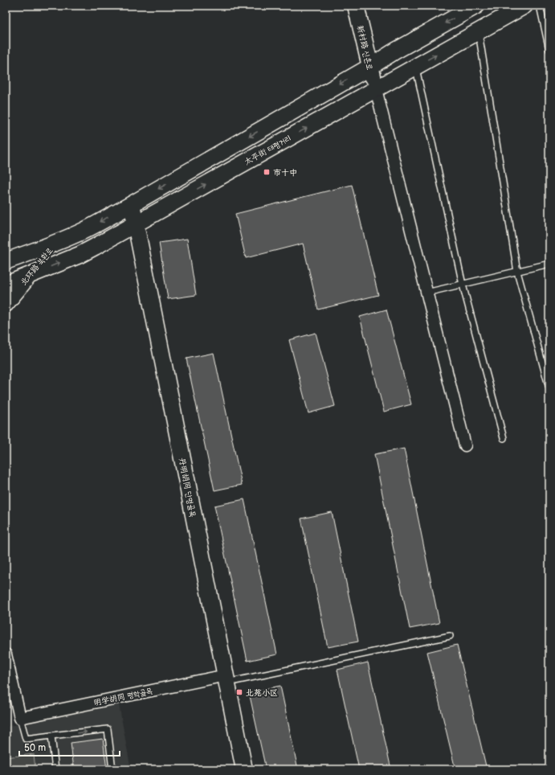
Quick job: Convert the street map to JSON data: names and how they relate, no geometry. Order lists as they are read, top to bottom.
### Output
{
  "streets": {
    "main road": [
      "新村路 신촌로",
      "太平街 태평거리",
      "北环路 북환로",
      "丹明胡同 단명골목"
    ],
    "street": ["明学胡同 명학골목"]
  },
  "crossings": [
    ["新村路 신촌로", "太平街 태평거리"],
    ["太平街 태평거리", "北环路 북환로"],
    ["太平街 태평거리", "丹明胡同 단명골목"],
    ["丹明胡同 단명골목", "明学胡同 명학골목"]
  ],
  "places": {
    "transit": ["市十中", "北苑小区"]
  },
  "scale_bar": "50 m"
}
